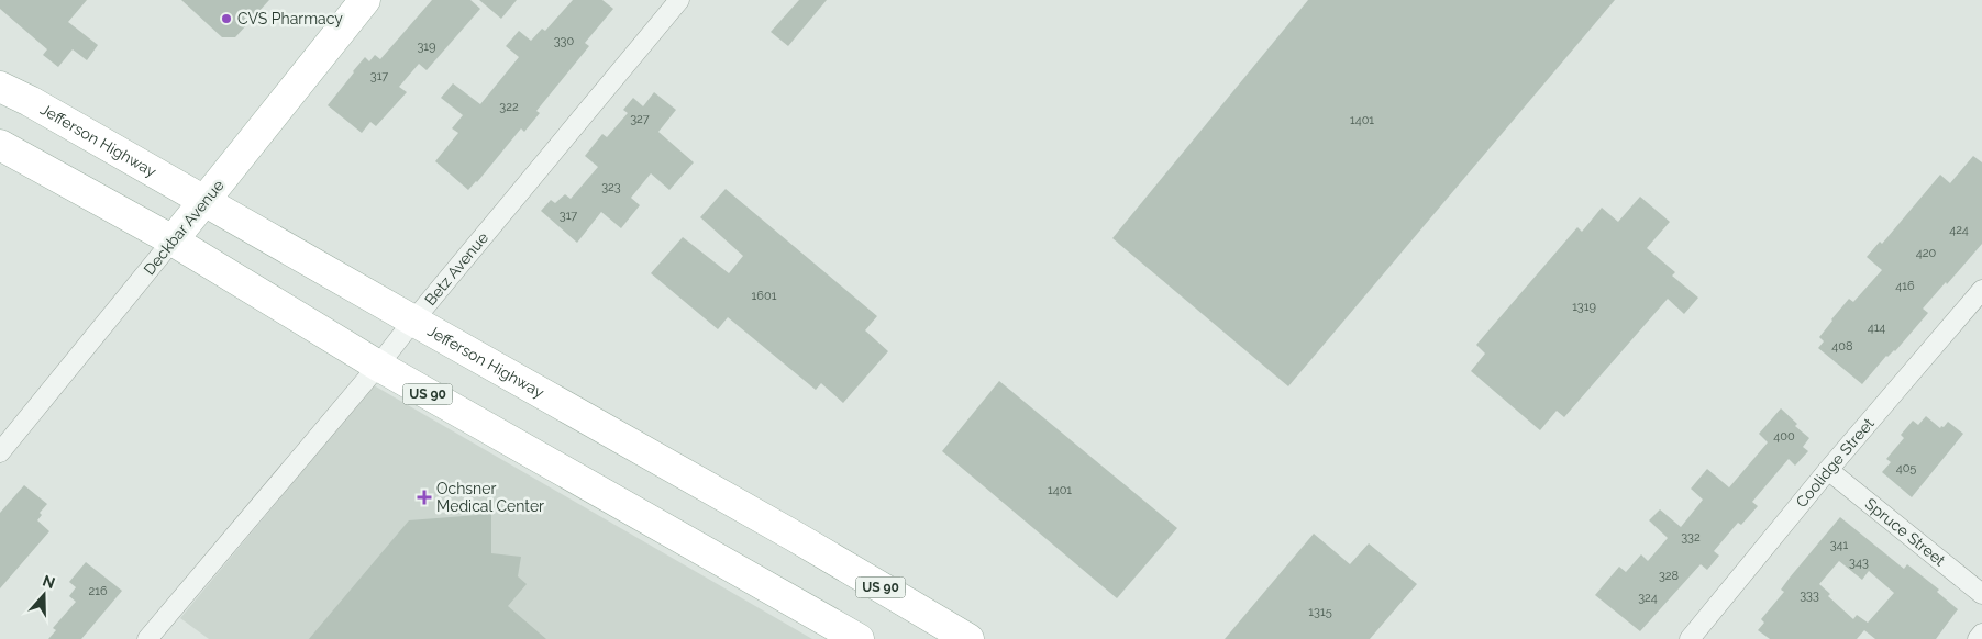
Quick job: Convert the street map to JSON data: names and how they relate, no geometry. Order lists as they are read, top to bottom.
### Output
{
  "streets": {
    "main road": ["Jefferson Highway", "Deckbar Avenue", "US 90"],
    "street": ["Betz Avenue", "Coolidge Street", "Spruce Street"]
  },
  "crossings": [
    ["Jefferson Highway", "Deckbar Avenue"],
    ["Jefferson Highway", "Betz Avenue"],
    ["Deckbar Avenue", "US 90"],
    ["Betz Avenue", "US 90"],
    ["Coolidge Street", "Spruce Street"]
  ],
  "places": {
    "other": ["CVS Pharmacy"],
    "health": ["Ochsner Medical Center"]
  },
  "house_numbers": [
    "330",
    "319",
    "317",
    "322",
    "327",
    "1401",
    "323",
    "317",
    "424",
    "420",
    "416",
    "1601",
    "1319",
    "414",
    "408",
    "400",
    "405",
    "1401",
    "332",
    "341",
    "343",
    "328",
    "216",
    "333",
    "324",
    "1315"
  ],
  "north": "top"
}
